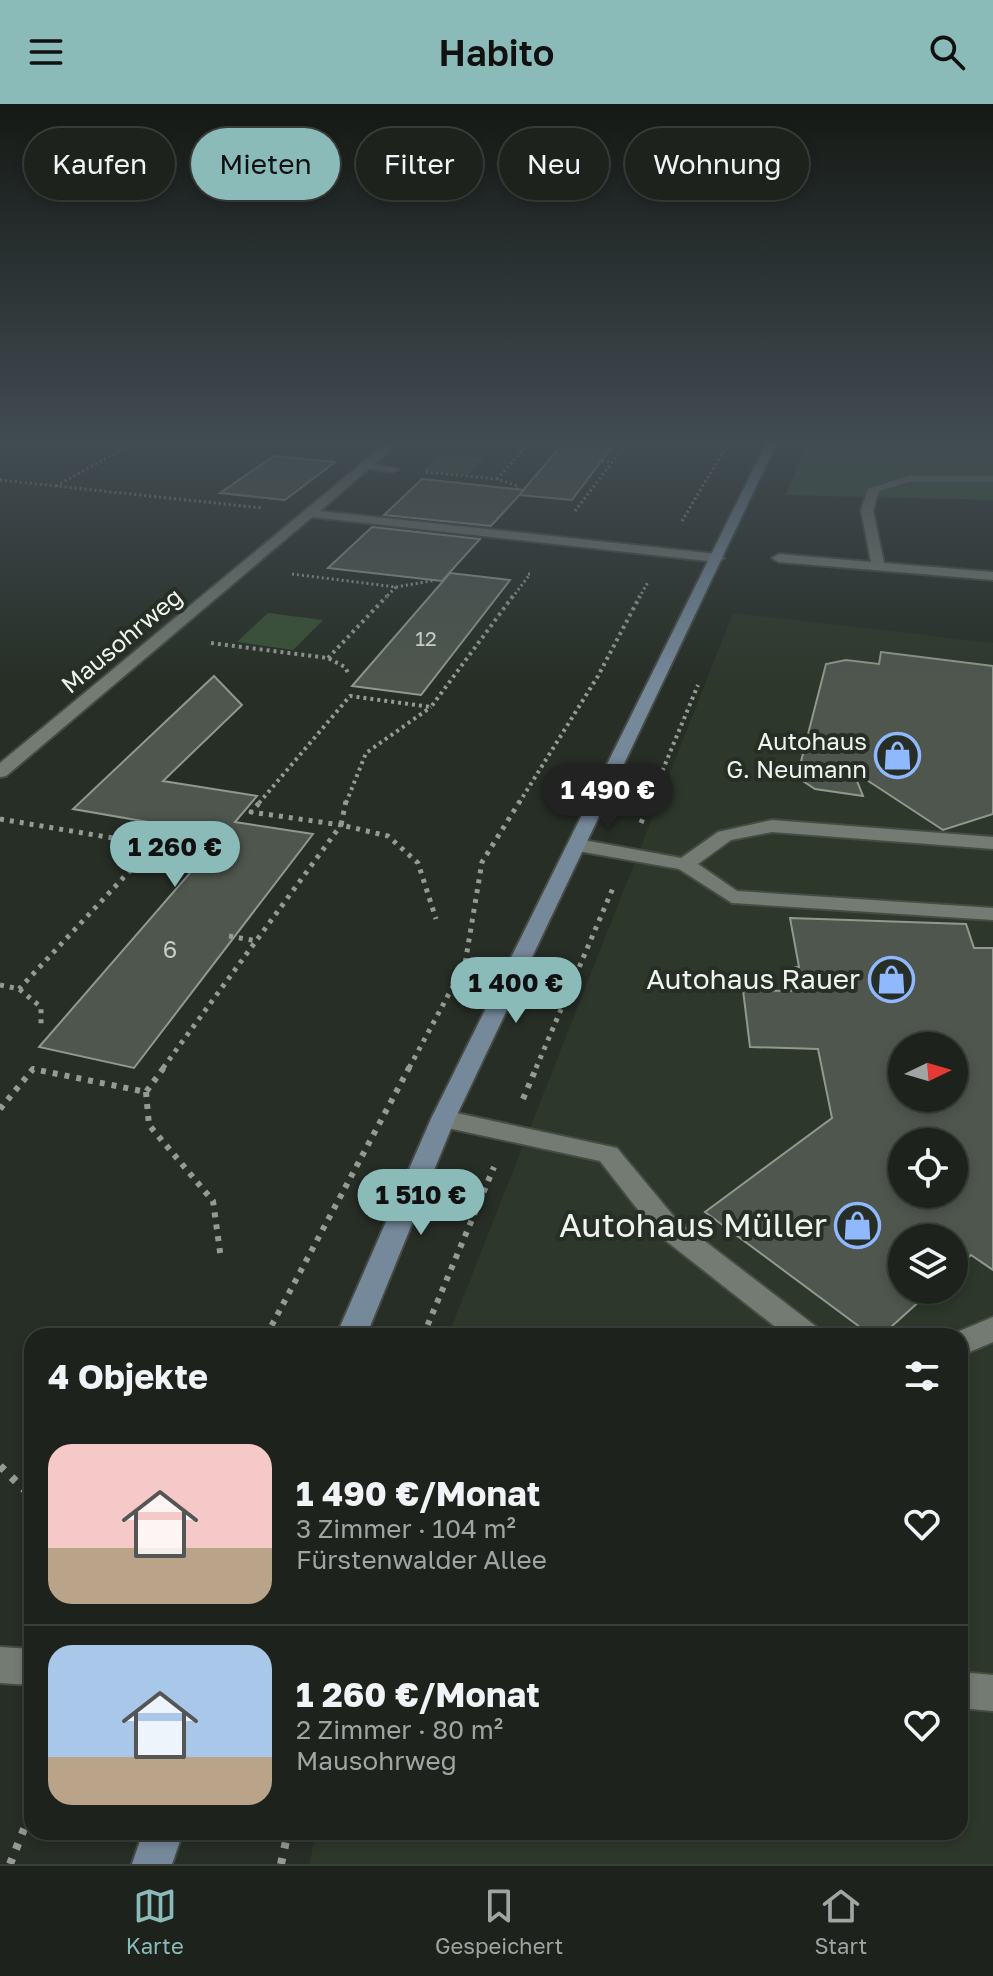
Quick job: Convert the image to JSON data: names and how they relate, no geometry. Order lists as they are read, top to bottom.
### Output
{
  "streets": {
    "street": ["Mausohrweg"]
  },
  "places": {
    "shop": ["Autohaus G. Neumann", "Autohaus Rauer", "Autohaus Müller"]
  },
  "house_numbers": ["12", "6"],
  "north": "right",
  "page": {
    "header": "Habito",
    "chip": [
      "Kaufen",
      "Mieten",
      "Filter",
      "Neu",
      "Wohnung"
    ],
    "price": [
      "1 490 €",
      "1 260 €",
      "1 400 €",
      "1 510 €"
    ],
    "heading": "4 Objekte",
    "list": [
      {
        "name": "1 490 €/Monat",
        "note": "3 Zimmer · 104 m² · Fürstenwalder Allee"
      },
      {
        "name": "1 260 €/Monat",
        "note": "2 Zimmer · 80 m² · Mausohrweg"
      }
    ],
    "tabs": ["Karte", "Gespeichert", "Start"]
  }
}
